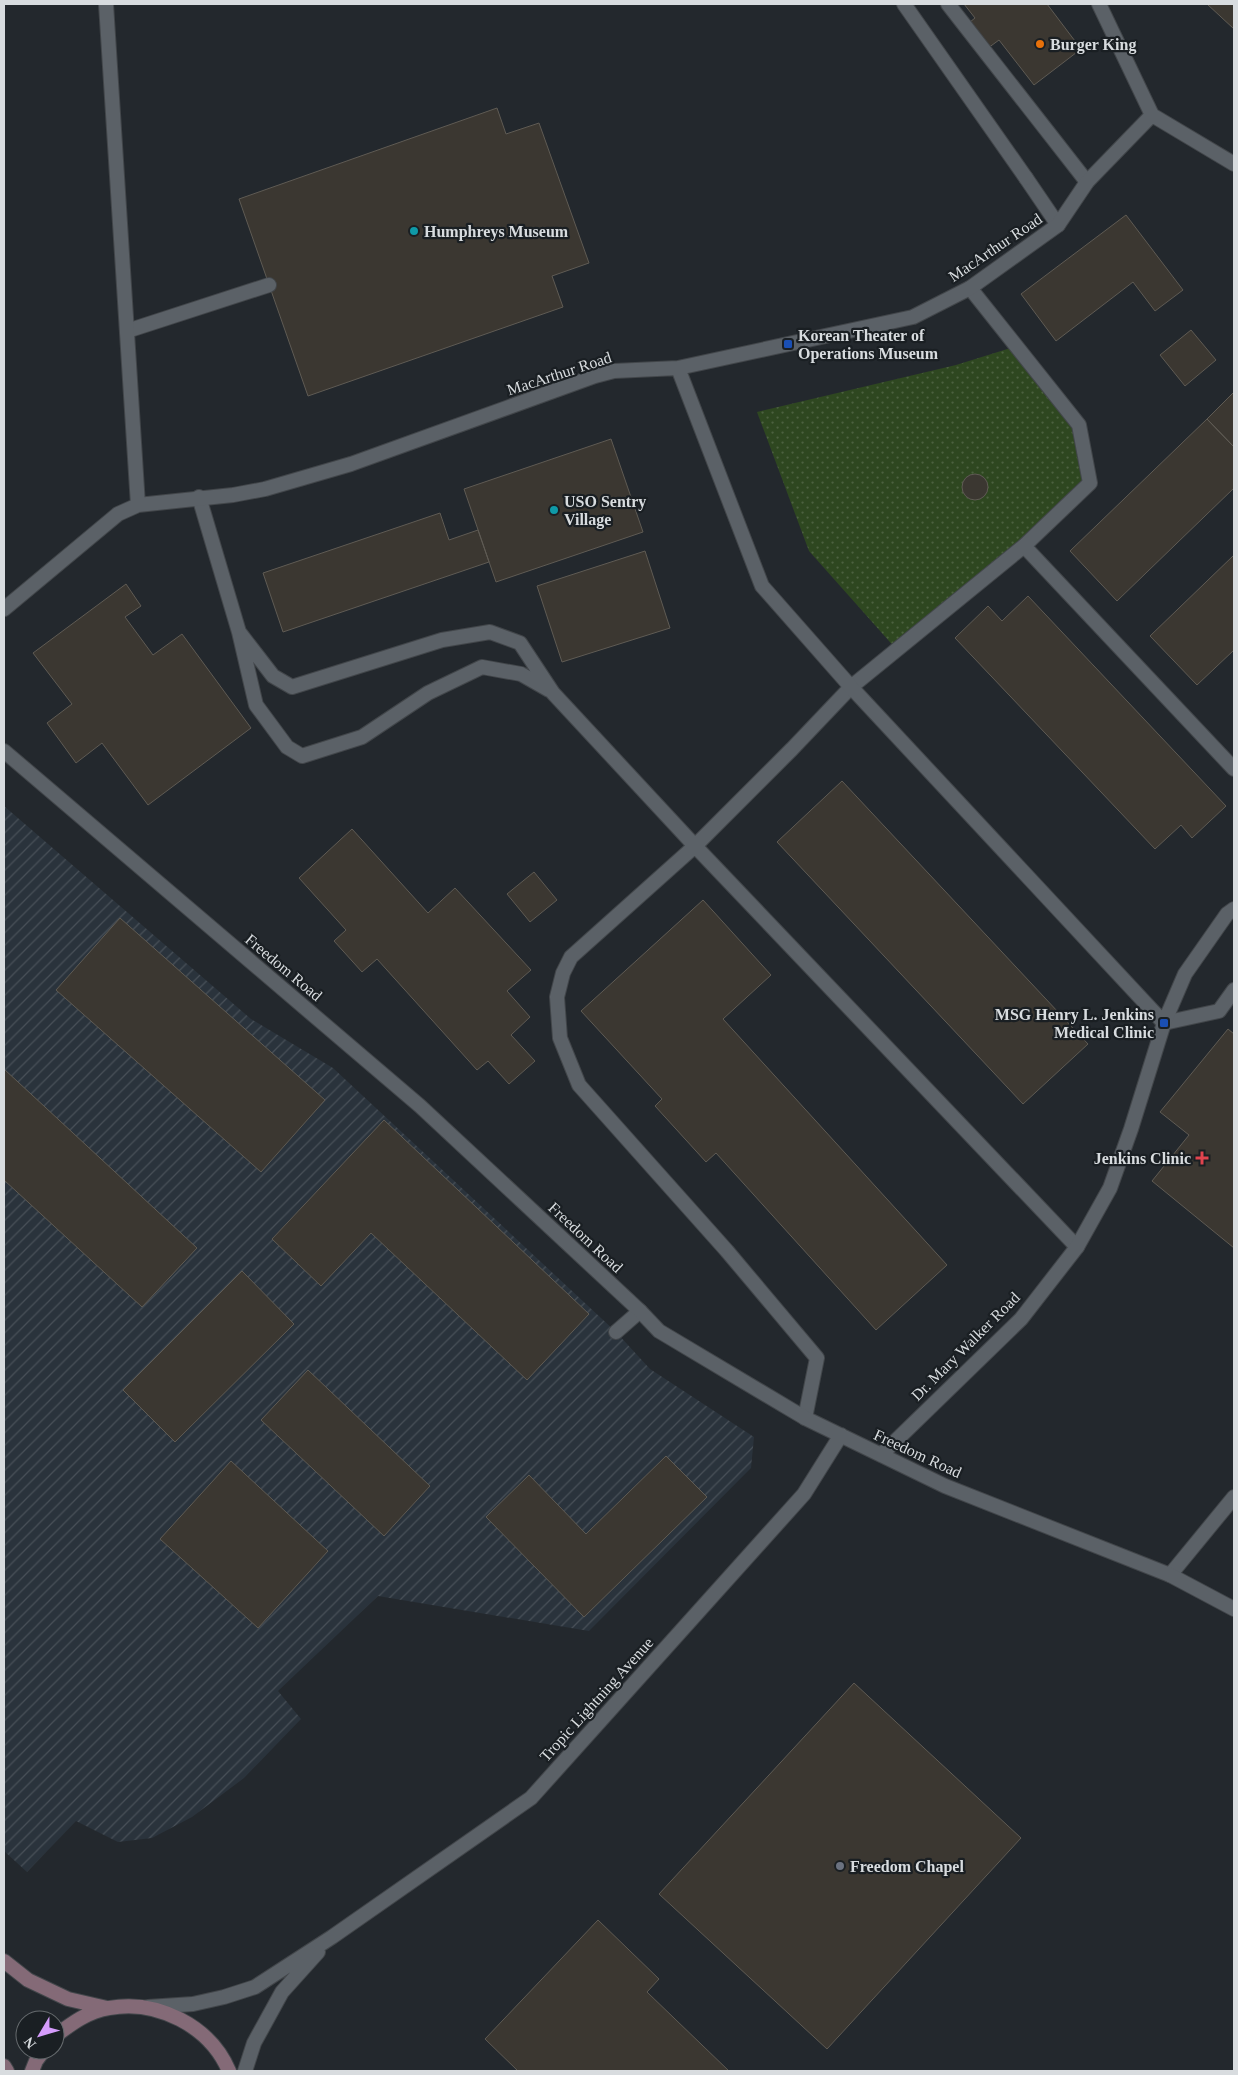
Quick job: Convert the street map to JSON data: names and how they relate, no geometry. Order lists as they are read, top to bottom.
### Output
{
  "streets": {
    "street": [
      "MacArthur Road",
      "Freedom Road",
      "Dr. Mary Walker Road",
      "Tropic Lightning Avenue"
    ]
  },
  "crossings": [
    ["Freedom Road", "Dr. Mary Walker Road"],
    ["Freedom Road", "Tropic Lightning Avenue"]
  ],
  "places": {
    "other": [
      "Burger King",
      "Humphreys Museum",
      "USO Sentry Village",
      "Freedom Chapel"
    ],
    "transit": ["Korean Theater of Operations Museum", "MSG Henry L. Jenkins Medical Clinic"],
    "health": ["Jenkins Clinic"]
  },
  "north": "bottom left"
}
